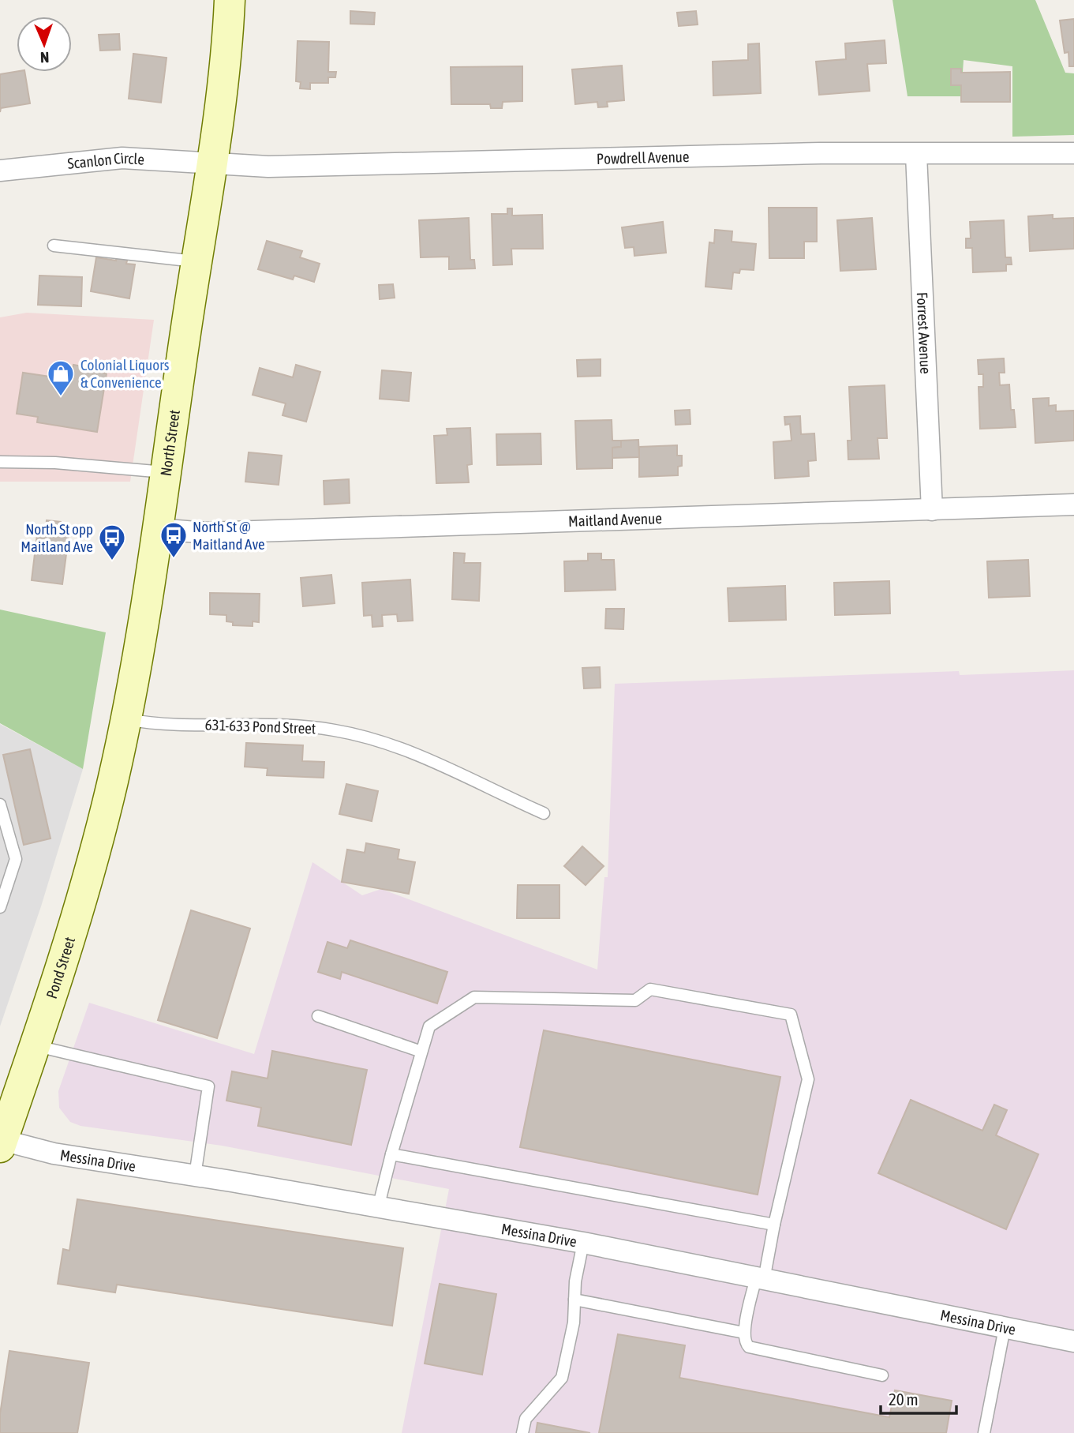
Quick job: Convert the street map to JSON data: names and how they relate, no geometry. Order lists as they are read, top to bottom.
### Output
{
  "streets": {
    "main road": ["North Street", "Pond Street"],
    "street": [
      "Powdrell Avenue",
      "Scanlon Circle",
      "Forrest Avenue",
      "Maitland Avenue",
      "Messina Drive"
    ],
    "lane": ["631-633 Pond Street"]
  },
  "crossings": [
    ["Powdrell Avenue", "Scanlon Circle"],
    ["Powdrell Avenue", "Forrest Avenue"],
    ["Powdrell Avenue", "North Street"],
    ["Scanlon Circle", "North Street"],
    ["Forrest Avenue", "Maitland Avenue"],
    ["North Street", "Maitland Avenue"],
    ["North Street", "631-633 Pond Street"],
    ["North Street", "Pond Street"],
    ["Pond Street", "Messina Drive"]
  ],
  "places": {
    "shop": ["Colonial Liquors & Convenience"],
    "bus stop": ["North St @ Maitland Ave", "North St opp Maitland Ave"]
  },
  "scale_bar": "20 m",
  "north": "bottom"
}
